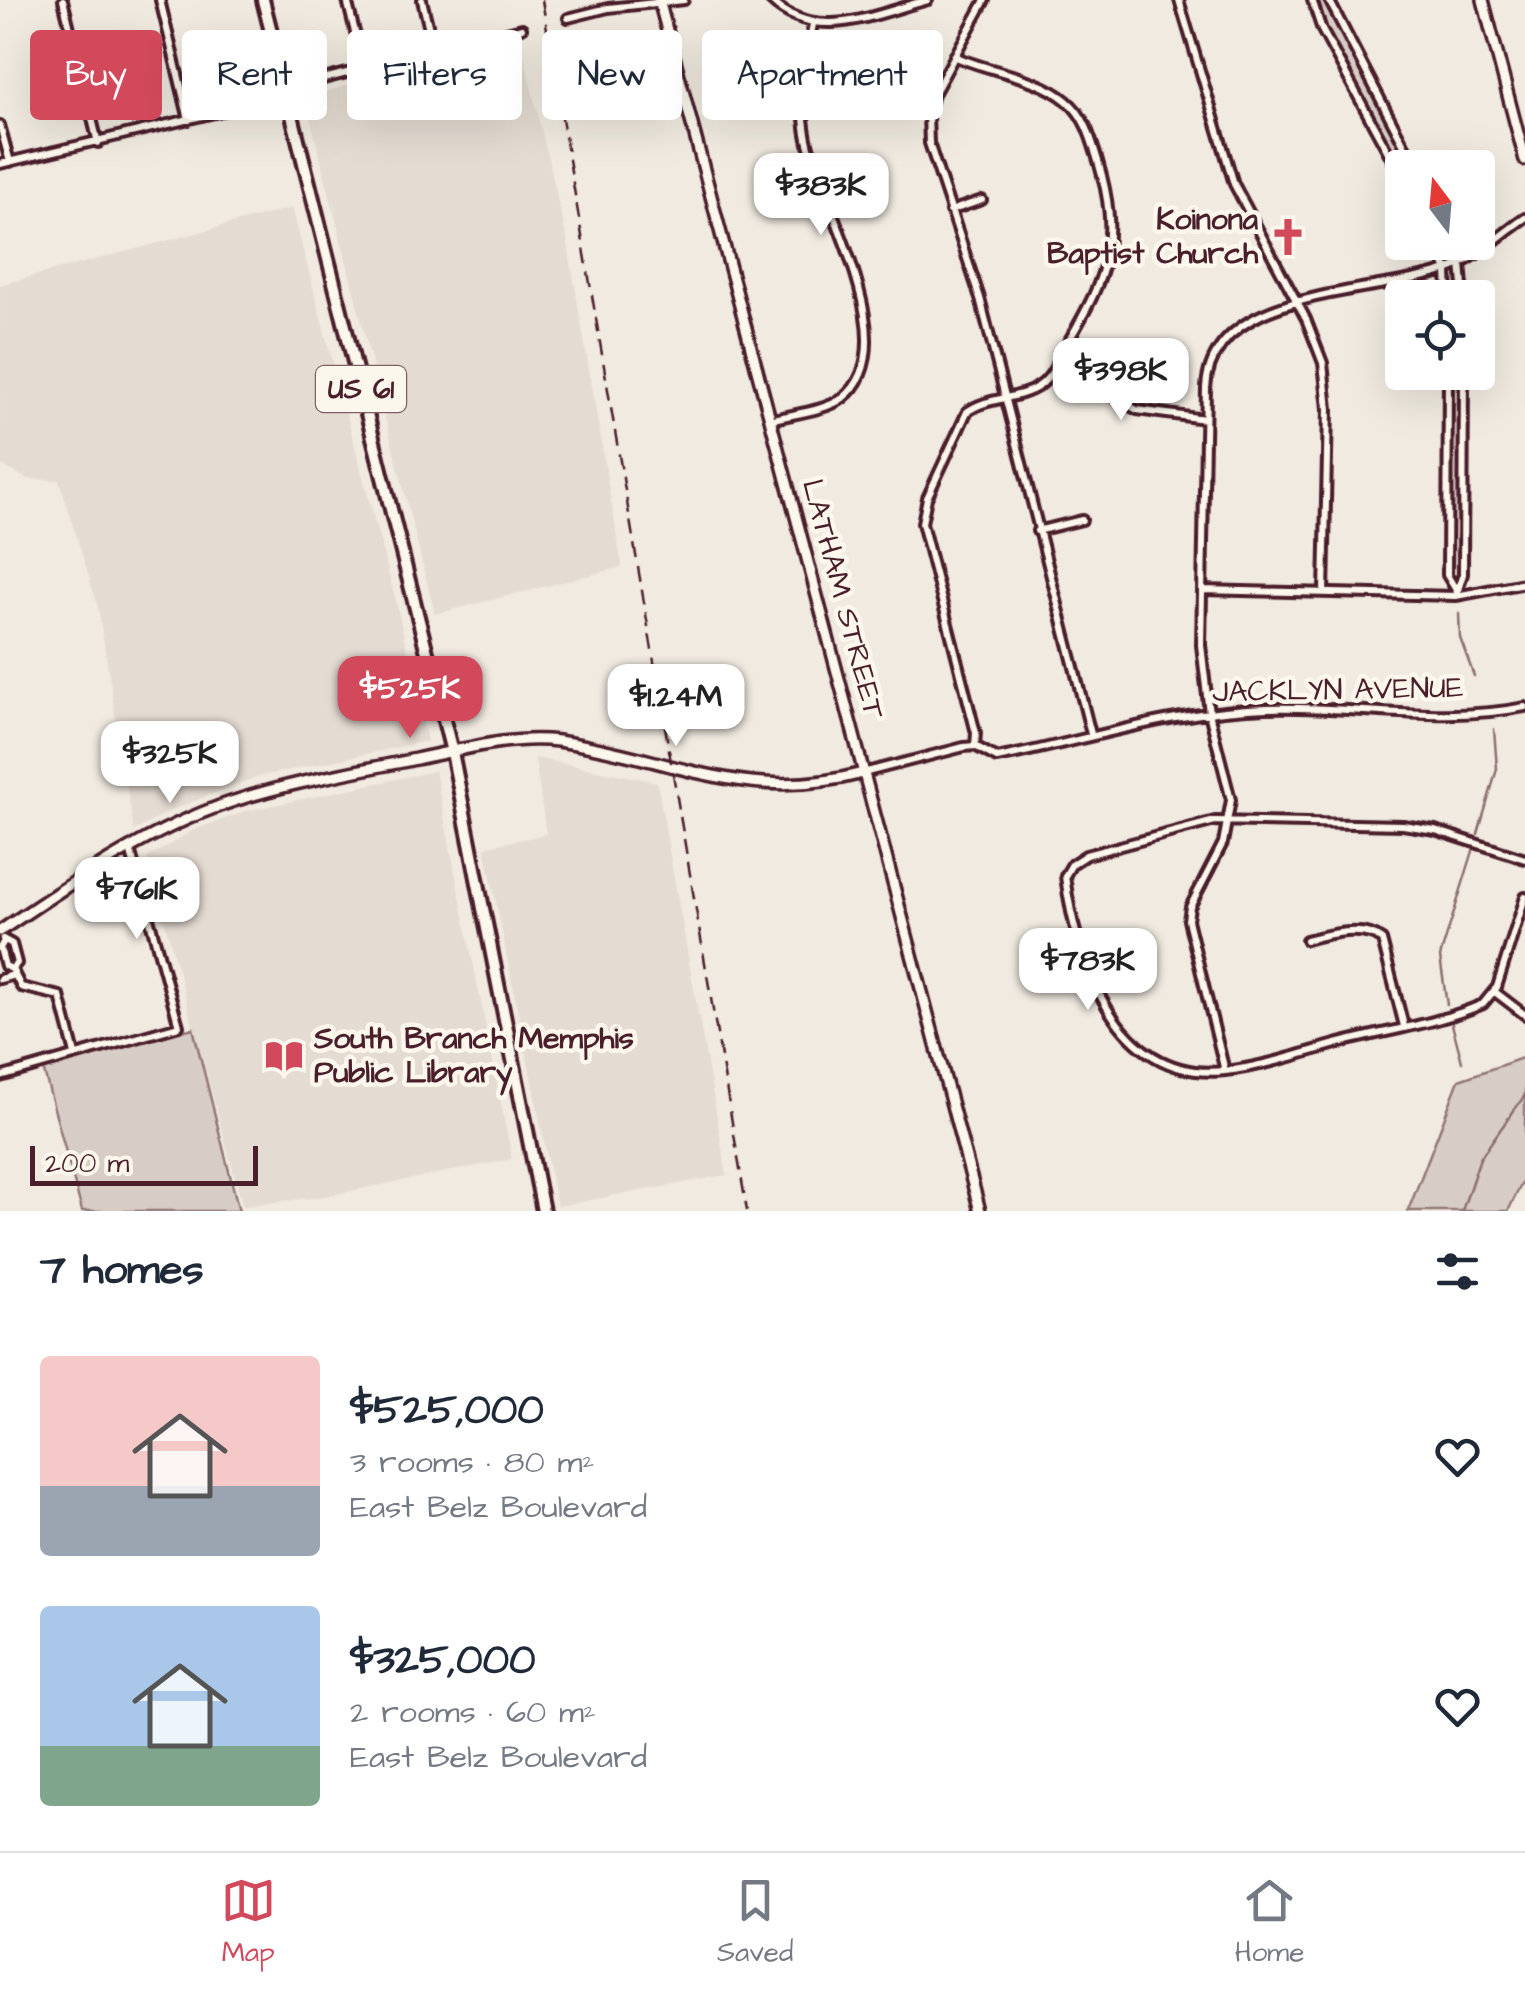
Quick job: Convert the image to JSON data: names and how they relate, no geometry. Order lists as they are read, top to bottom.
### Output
{
  "streets": {
    "main road": ["US 61"],
    "street": ["LATHAM STREET", "JACKLYN AVENUE"]
  },
  "crossings": [
    ["LATHAM STREET", "JACKLYN AVENUE"]
  ],
  "places": {
    "church": ["Koinona Baptist Church"],
    "library": ["South Branch Memphis Public Library"]
  },
  "scale_bar": "200 m",
  "north": "top",
  "page": {
    "chip": [
      "Buy",
      "Rent",
      "Filters",
      "New",
      "Apartment"
    ],
    "price": [
      "$383K",
      "$398K",
      "$525K",
      "$1.24M",
      "$325K",
      "$761K",
      "$783K"
    ],
    "scale": "200 m",
    "heading": "7 homes",
    "list": [
      {
        "name": "$525,000",
        "note": "3 rooms · 80 m² · East Belz Boulevard"
      },
      {
        "name": "$325,000",
        "note": "2 rooms · 60 m² · East Belz Boulevard"
      }
    ],
    "tabs": ["Map", "Saved", "Home"]
  }
}
